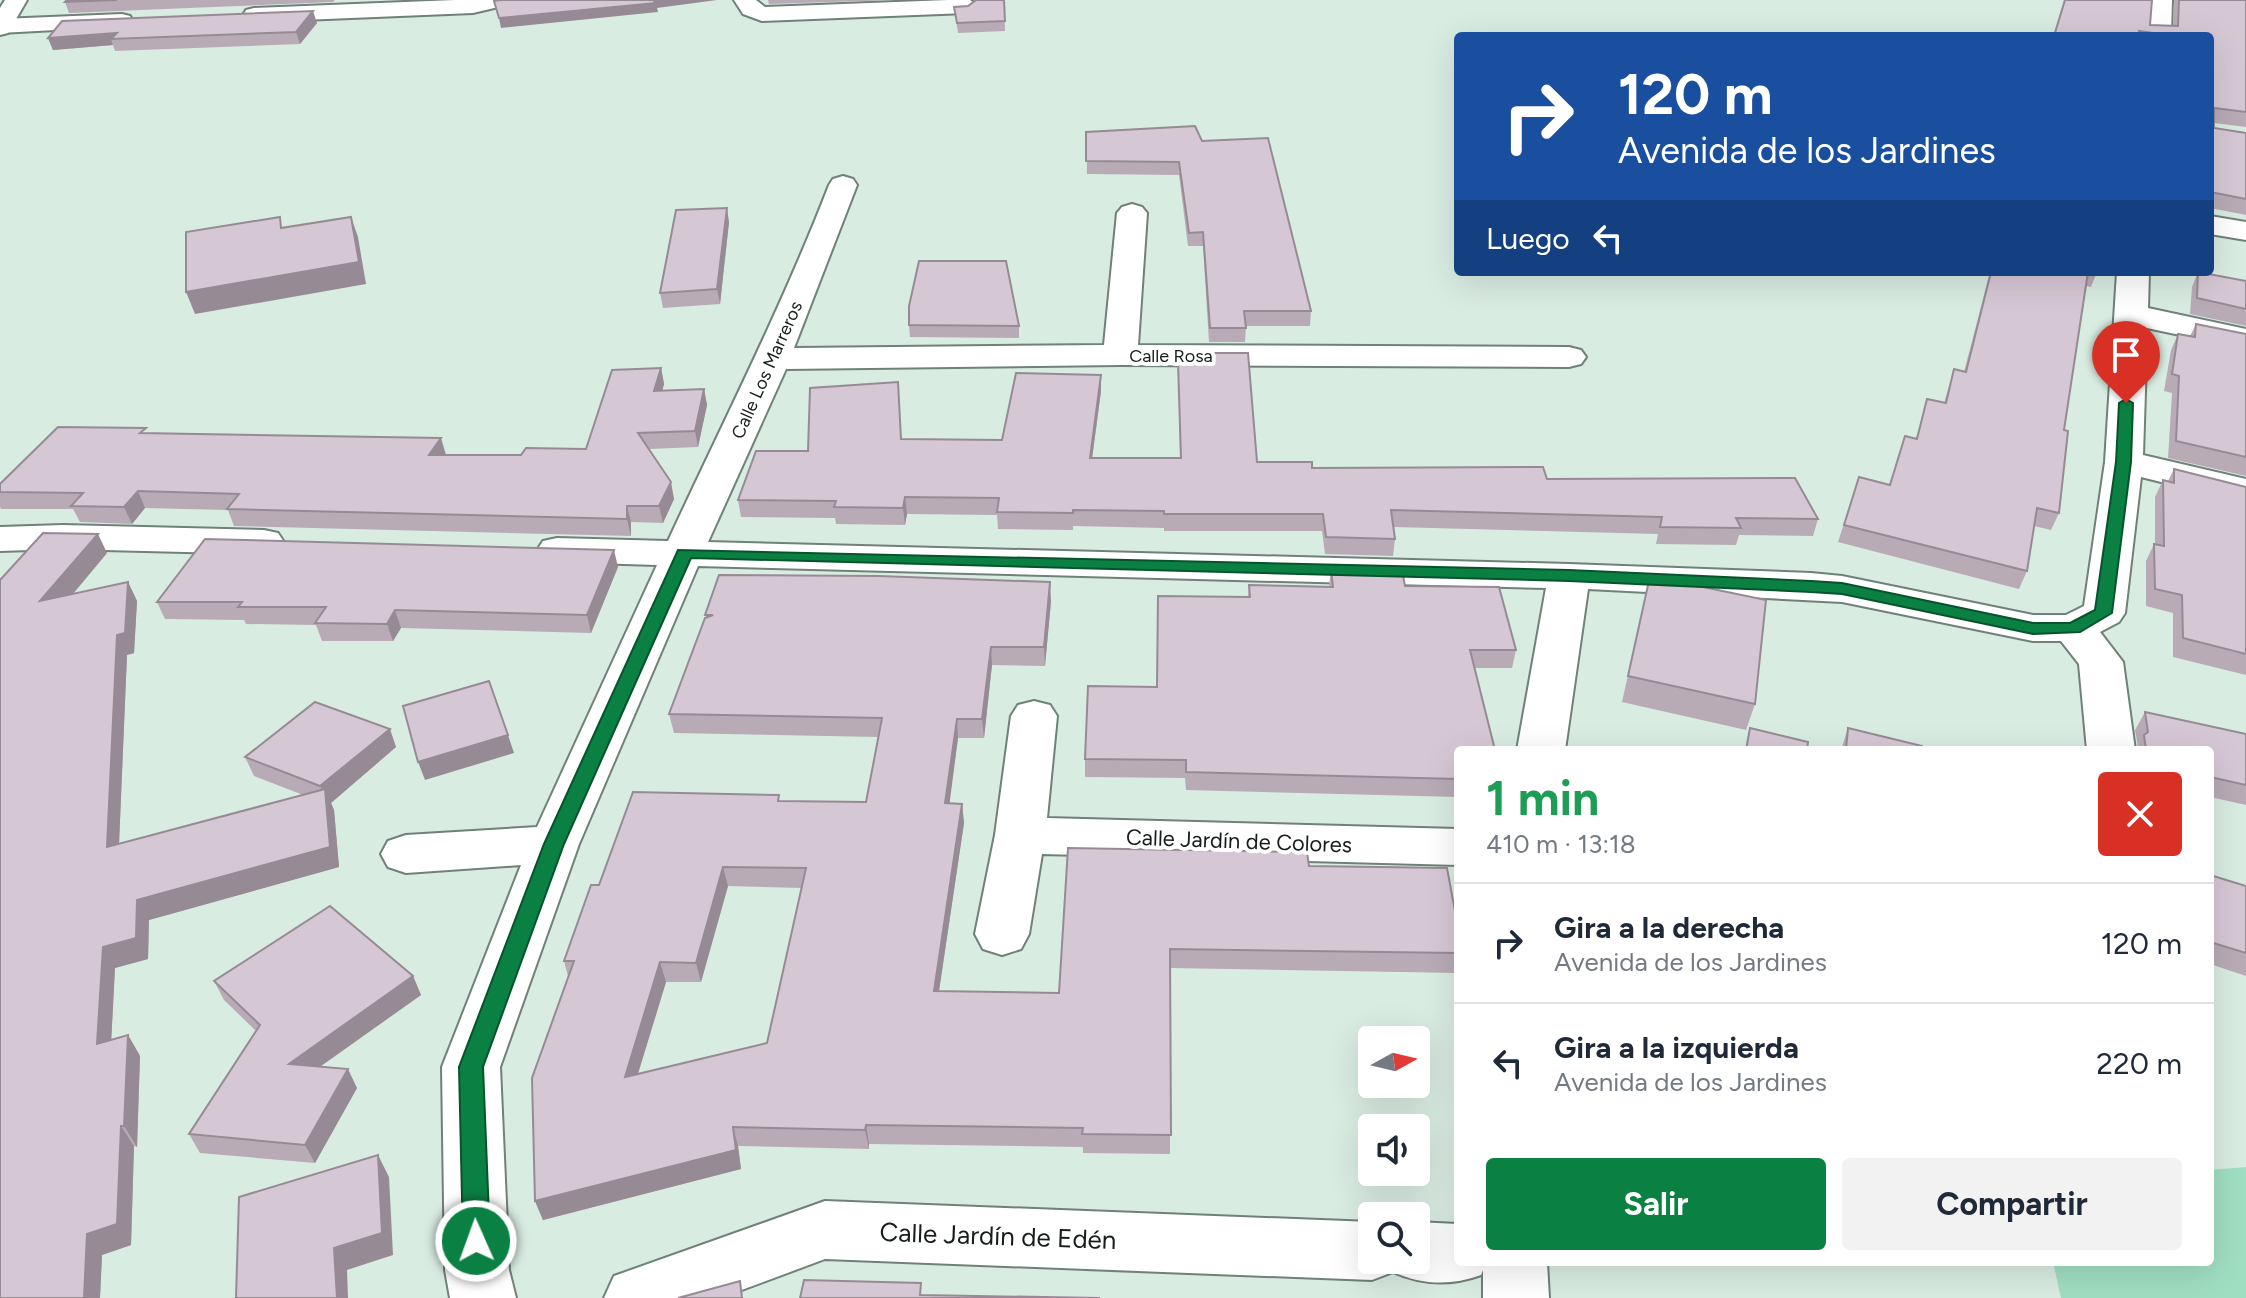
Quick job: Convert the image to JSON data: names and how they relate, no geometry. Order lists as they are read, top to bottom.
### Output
{
  "streets": {
    "street": [
      "Calle Rosa",
      "Calle Los Marreros",
      "Calle Jardín de Colores",
      "Calle Jardín de Edén"
    ]
  },
  "crossings": [
    ["Calle Rosa", "Calle Los Marreros"]
  ],
  "north": "right",
  "page": {
    "turn": ["120 m", "Avenida de los Jardines"],
    "then": "Luego",
    "heading": ["1 min", "410 m · 13:18"],
    "list": [
      {
        "name": "Gira a la derecha",
        "note": "Avenida de los Jardines",
        "value": "120 m"
      },
      {
        "name": "Gira a la izquierda",
        "note": "Avenida de los Jardines",
        "value": "220 m"
      }
    ],
    "buttons": ["Salir", "Compartir"]
  }
}
